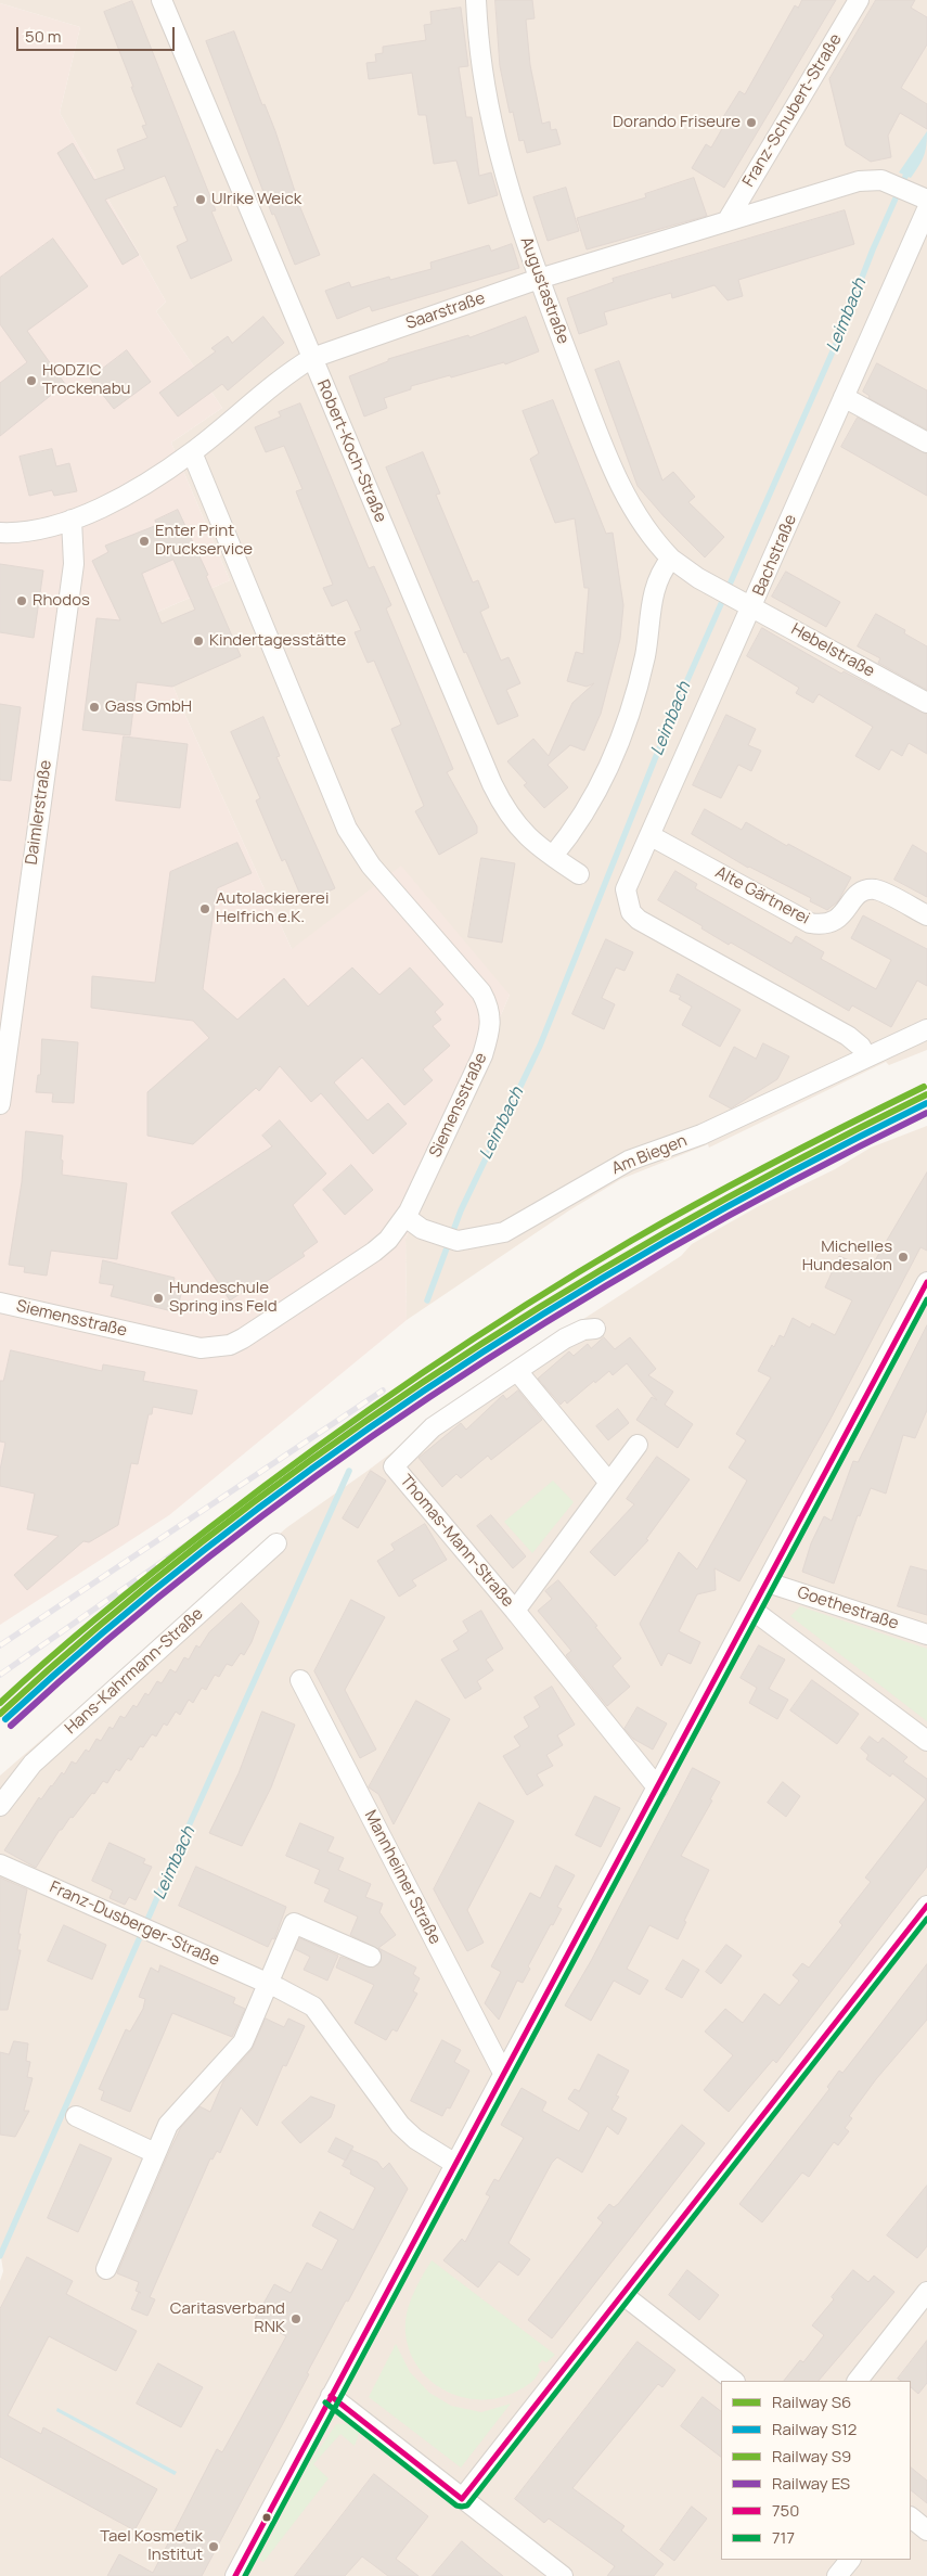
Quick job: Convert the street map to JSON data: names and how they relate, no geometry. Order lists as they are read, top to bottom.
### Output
{
  "streets": {
    "street": [
      "Franz-Schubert-Straße",
      "Augustastraße",
      "Saarstraße",
      "Robert-Koch-Straße",
      "Bachstraße",
      "Hebelstraße",
      "Daimlerstraße",
      "Alte Gärtnerei",
      "Siemensstraße",
      "Am Biegen",
      "Thomas-Mann-Straße",
      "Goethestraße",
      "Hans-Kahrmann-Straße",
      "Mannheimer Straße",
      "Franz-Dusberger-Straße"
    ]
  },
  "crossings": [
    ["Franz-Schubert-Straße", "Saarstraße"],
    ["Augustastraße", "Saarstraße"],
    ["Augustastraße", "Bachstraße"],
    ["Augustastraße", "Hebelstraße"],
    ["Saarstraße", "Robert-Koch-Straße"],
    ["Saarstraße", "Bachstraße"],
    ["Saarstraße", "Daimlerstraße"],
    ["Saarstraße", "Siemensstraße"],
    ["Bachstraße", "Hebelstraße"],
    ["Bachstraße", "Alte Gärtnerei"],
    ["Bachstraße", "Am Biegen"],
    ["Siemensstraße", "Am Biegen"]
  ],
  "water": ["Leimbach"],
  "places": [
    "Dorando Friseure",
    "Ulrike Weick",
    "HODZIC Trockenabu",
    "Enter Print Druckservice",
    "Rhodos",
    "Kindertagesstätte",
    "Gass GmbH",
    "Autolackiererei Helfrich e.K.",
    "Michelles Hundesalon",
    "Hundeschule Spring ins Feld",
    "Caritasverband RNK",
    "Tael Kosmetik Institut"
  ],
  "lines": [
    "rail line S9",
    "rail line S6",
    "rail line S12",
    "rail line ES",
    "transit line 750",
    "transit line 717"
  ],
  "legend": [
    "Railway S6",
    "Railway S12",
    "Railway S9",
    "Railway ES",
    "750",
    "717"
  ],
  "scale_bar": "50 m"
}
